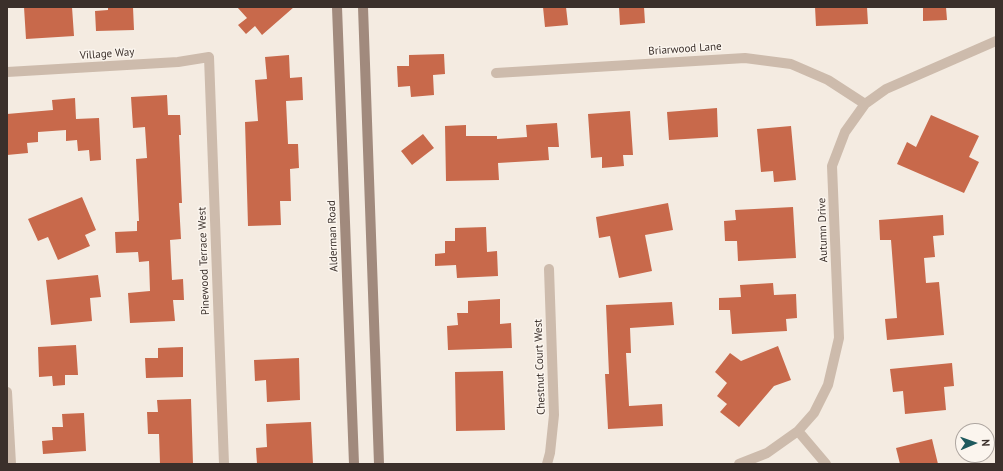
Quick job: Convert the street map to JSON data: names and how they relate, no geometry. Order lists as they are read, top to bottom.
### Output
{
  "streets": {
    "main road": ["Alderman Road"],
    "street": [
      "Briarwood Lane",
      "Village Way",
      "Autumn Drive",
      "Pinewood Terrace West",
      "Chestnut Court West"
    ]
  },
  "crossings": [
    ["Briarwood Lane", "Autumn Drive"],
    ["Village Way", "Pinewood Terrace West"]
  ],
  "north": "right"
}
